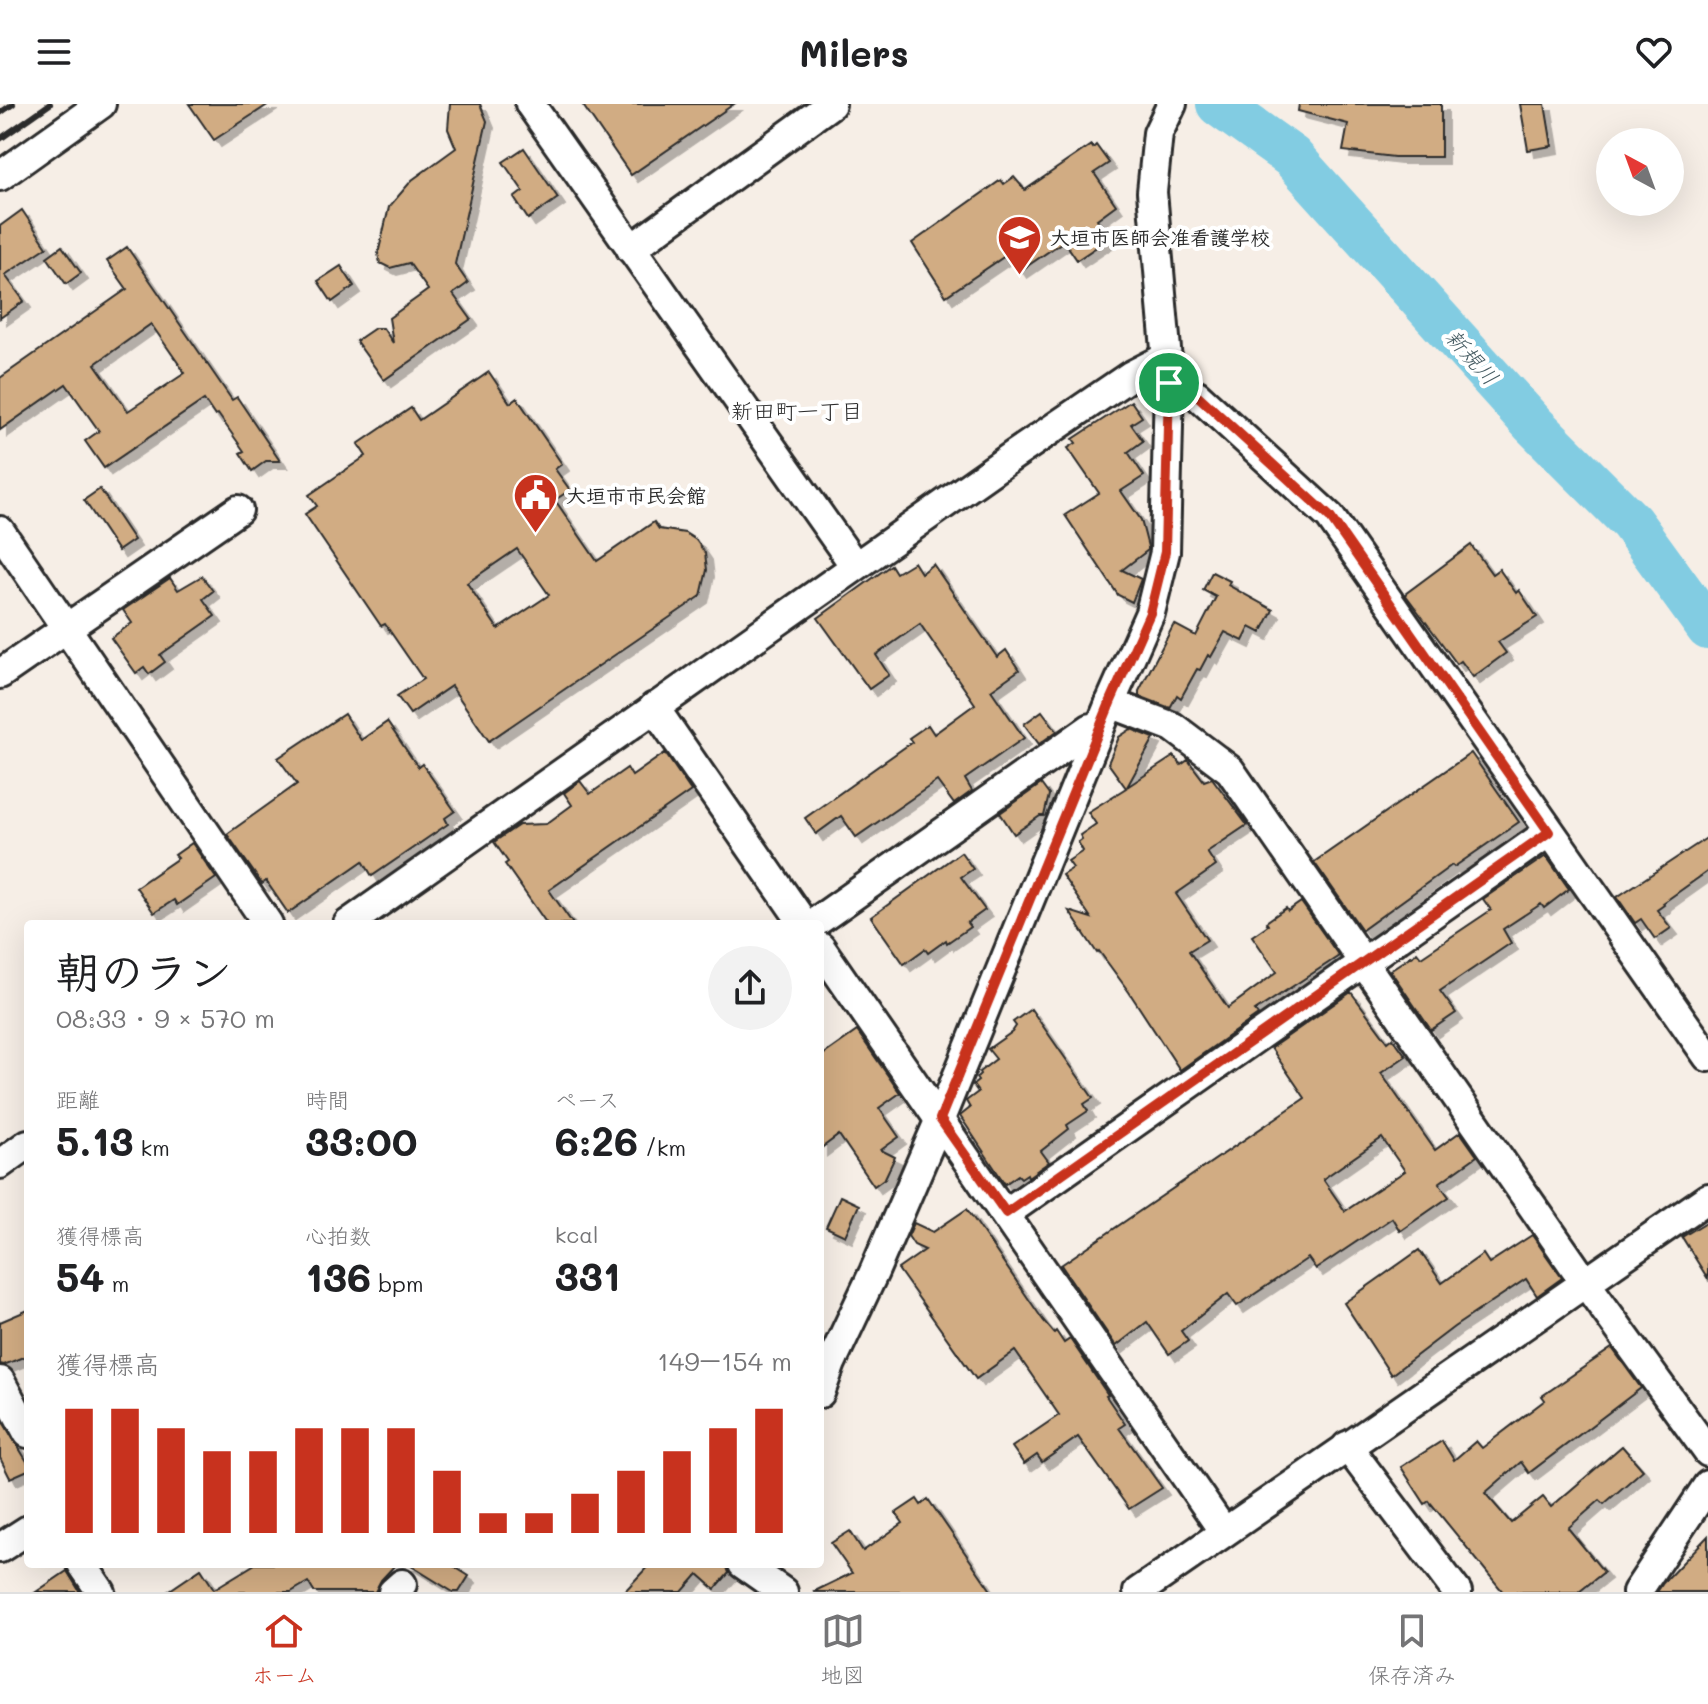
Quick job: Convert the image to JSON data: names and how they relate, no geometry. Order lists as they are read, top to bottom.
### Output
{
  "districts": ["新田町一丁目"],
  "water": ["新規川"],
  "places": {
    "school or university": ["大垣市医師会准看護学校"],
    "public building": ["大垣市市民会館"]
  },
  "north": "top left",
  "page": {
    "header": "Milers",
    "heading": ["朝のラン", "08:33 · 9 × 570 m"],
    "stats": [
      ["距離", "5.13 km"],
      ["時間", "33:00"],
      ["ペース", "6:26 /km"],
      ["獲得標高", "54 m"],
      ["心拍数", "136 bpm"],
      ["kcal", "331"]
    ],
    "chart": ["獲得標高", "149–154 m"],
    "tabs": ["ホーム", "地図", "保存済み"]
  }
}
